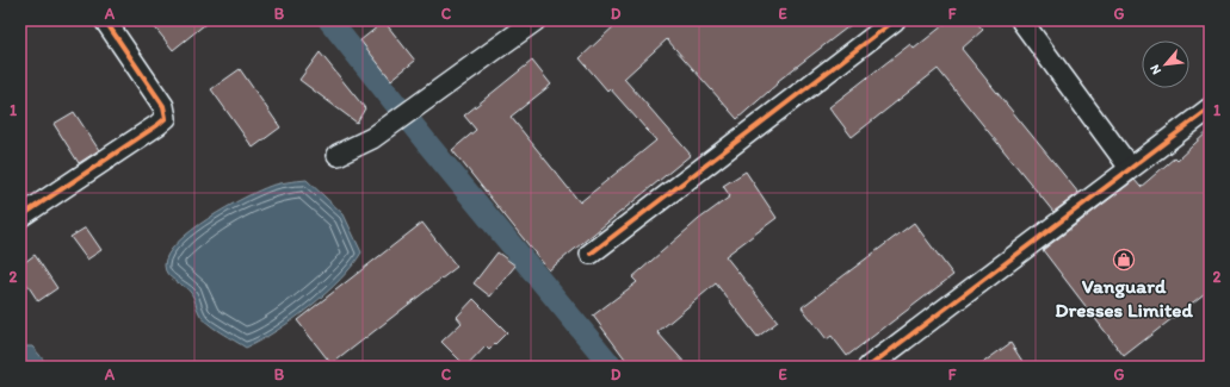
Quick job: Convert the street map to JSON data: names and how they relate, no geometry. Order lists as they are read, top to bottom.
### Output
{
  "places": {
    "shop": ["Vanguard Dresses Limited"]
  },
  "north": "bottom left",
  "grid": {
    "columns": [
      "A",
      "B",
      "C",
      "D",
      "E",
      "F",
      "G"
    ],
    "rows": ["1", "2"]
  }
}
